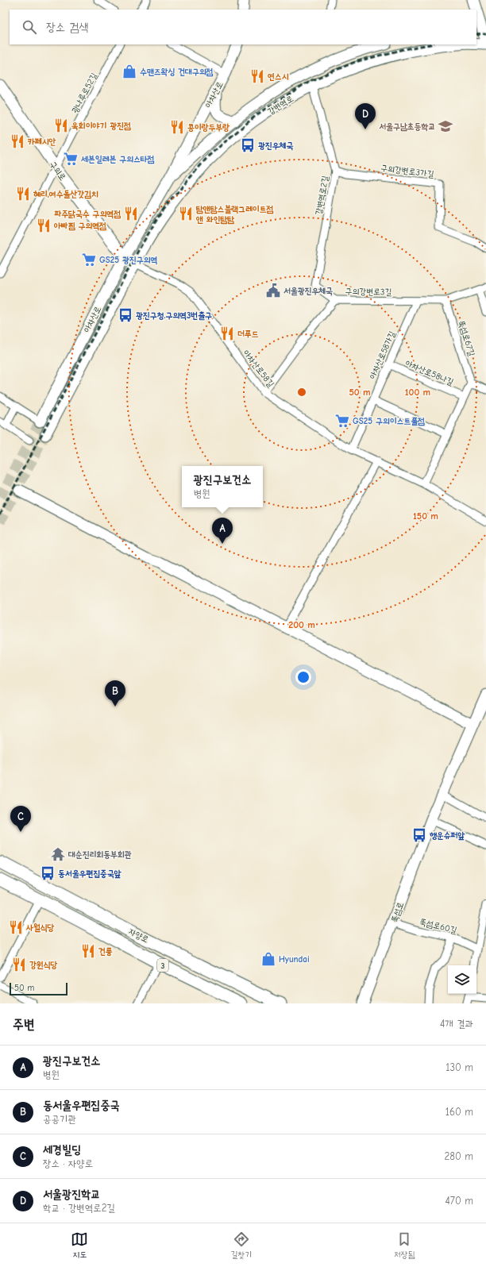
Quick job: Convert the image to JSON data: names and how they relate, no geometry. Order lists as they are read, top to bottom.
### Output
{
  "streets": {
    "main road": [
      "아차산로",
      "강변역로",
      "구의로",
      "뚝섬로",
      "자양로",
      "3"
    ],
    "street": [
      "광나루로52길",
      "구의강변로3가길",
      "강변역로2길",
      "구의강변로3길",
      "뚝섬로67길",
      "아차산로58가길",
      "아차산로58길",
      "아차산로58나길",
      "뚝섬로60길"
    ]
  },
  "crossings": [
    ["광나루로52길", "구의로"],
    ["아차산로", "강변역로"],
    ["아차산로", "구의로"],
    ["아차산로", "아차산로58길"],
    ["강변역로", "구의로"],
    ["강변역로", "강변역로2길"],
    ["강변역로", "아차산로58길"],
    ["구의로", "아차산로58길"],
    ["구의강변로3가길", "강변역로2길"],
    ["강변역로2길", "구의강변로3길"],
    ["구의강변로3길", "뚝섬로67길"],
    ["구의강변로3길", "아차산로58가길"],
    ["구의강변로3길", "아차산로58길"],
    ["아차산로58가길", "아차산로58길"],
    ["아차산로58가길", "아차산로58나길"],
    ["뚝섬로", "뚝섬로60길"]
  ],
  "places": {
    "shop": ["수맨즈왁싱 건대구의점", "Hyundai"],
    "restaurant": [
      "연스시",
      "육회이야기 광진점",
      "콩이랑두부랑",
      "카페시안",
      "혜리,여수돌산갓김치",
      "파주닭국수 구의역점",
      "탐앤탐스블랙그레이트점 앤 와인탐탐",
      "아빠찜 구의역점",
      "더푸드",
      "사월식당",
      "건륭",
      "강원식당"
    ],
    "school or university": ["서울구남초등학교"],
    "bus stop": [
      "광진우체국",
      "광진구청.구의역3번출구",
      "행운슈퍼앞",
      "동서울우편집중국앞"
    ],
    "supermarket": ["세븐일레븐 구의스타점", "GS25 광진구의역", "GS25 구의이스트폴점"],
    "public building": ["서울광진우체국"],
    "temple": ["대순진리회동부회관"]
  },
  "scale_bar": "50 m",
  "page": {
    "search": "장소 검색",
    "pins": [
      "D",
      "A",
      "B",
      "C"
    ],
    "popup": ["광진구보건소", "병원"],
    "scale": "50 m",
    "heading": ["주변", "4개 결과"],
    "list": [
      {
        "mark": "A",
        "name": "광진구보건소",
        "note": "병원",
        "value": "130 m"
      },
      {
        "mark": "B",
        "name": "동서울우편집중국",
        "note": "공공기관",
        "value": "160 m"
      },
      {
        "mark": "C",
        "name": "세경빌딩",
        "note": "장소 · 자양로",
        "value": "280 m"
      },
      {
        "mark": "D",
        "name": "서울광진학교",
        "note": "학교 · 강변역로2길",
        "value": "470 m"
      }
    ],
    "nav": ["지도", "길찾기", "저장됨"]
  },
  "rings": [
    "50 m",
    "100 m",
    "150 m",
    "200 m"
  ]
}
